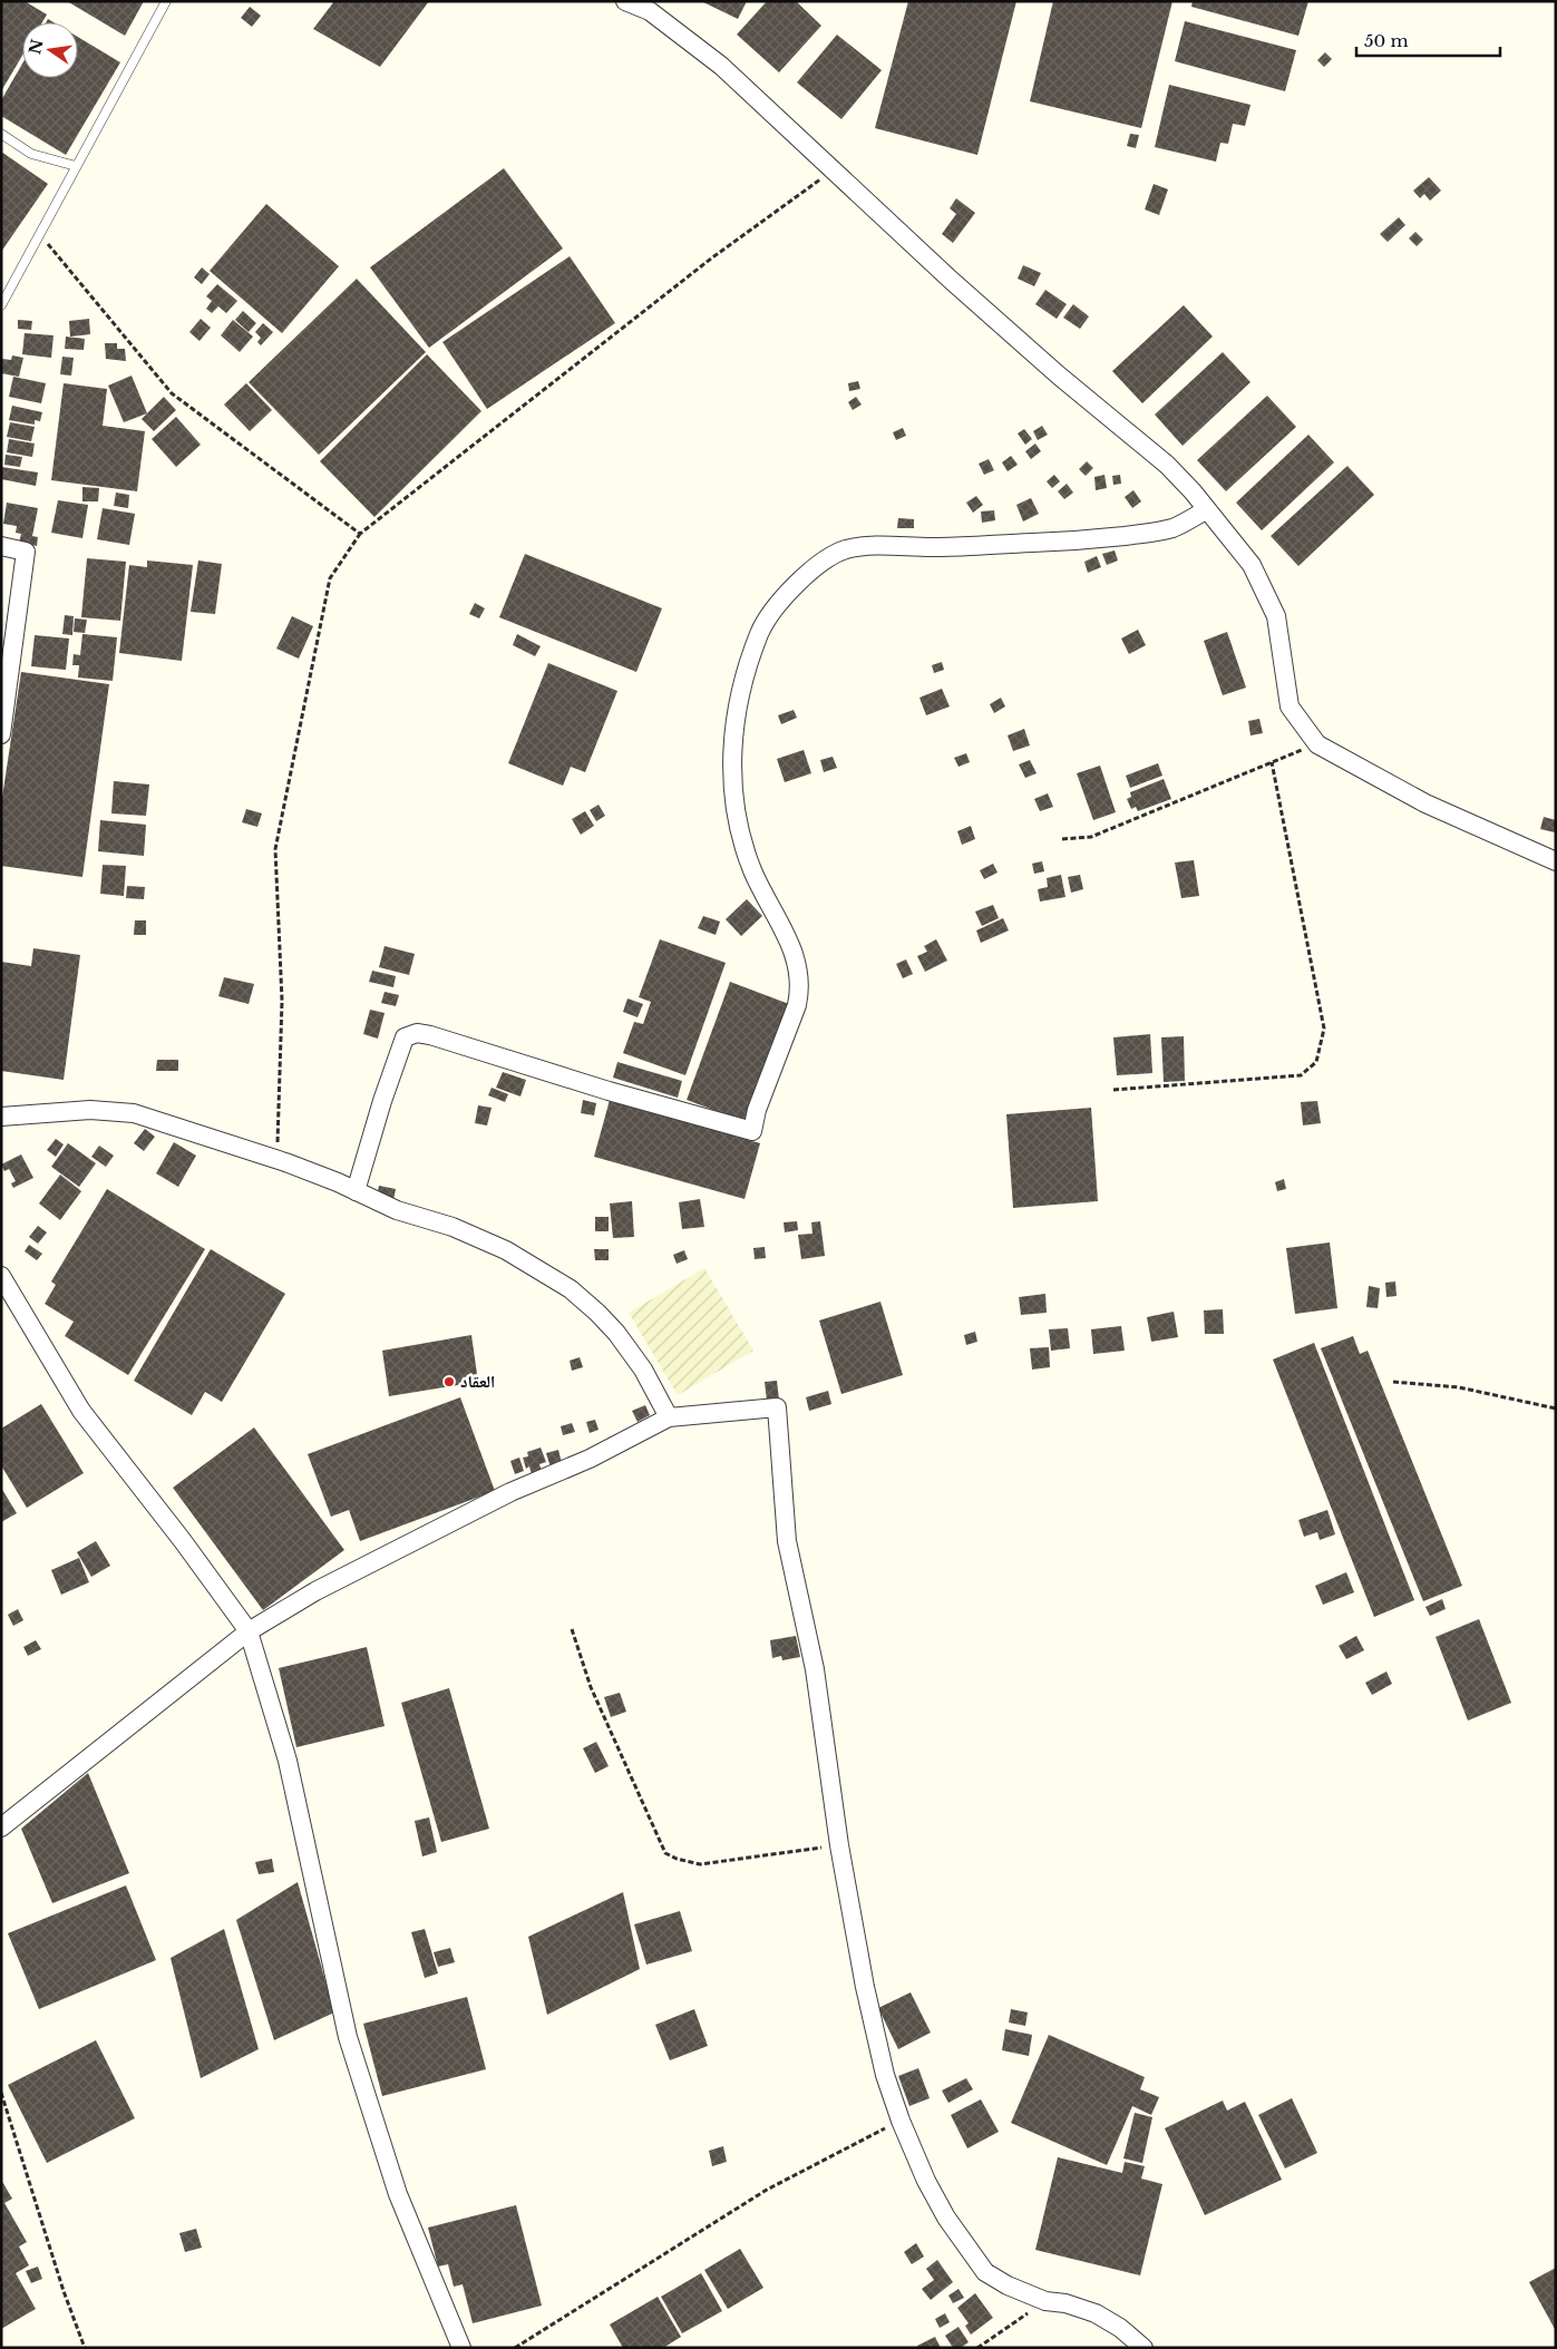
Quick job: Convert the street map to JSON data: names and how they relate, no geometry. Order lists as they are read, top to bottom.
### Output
{
  "places": ["العقاد"],
  "scale_bar": "50 m",
  "north": "left"
}
